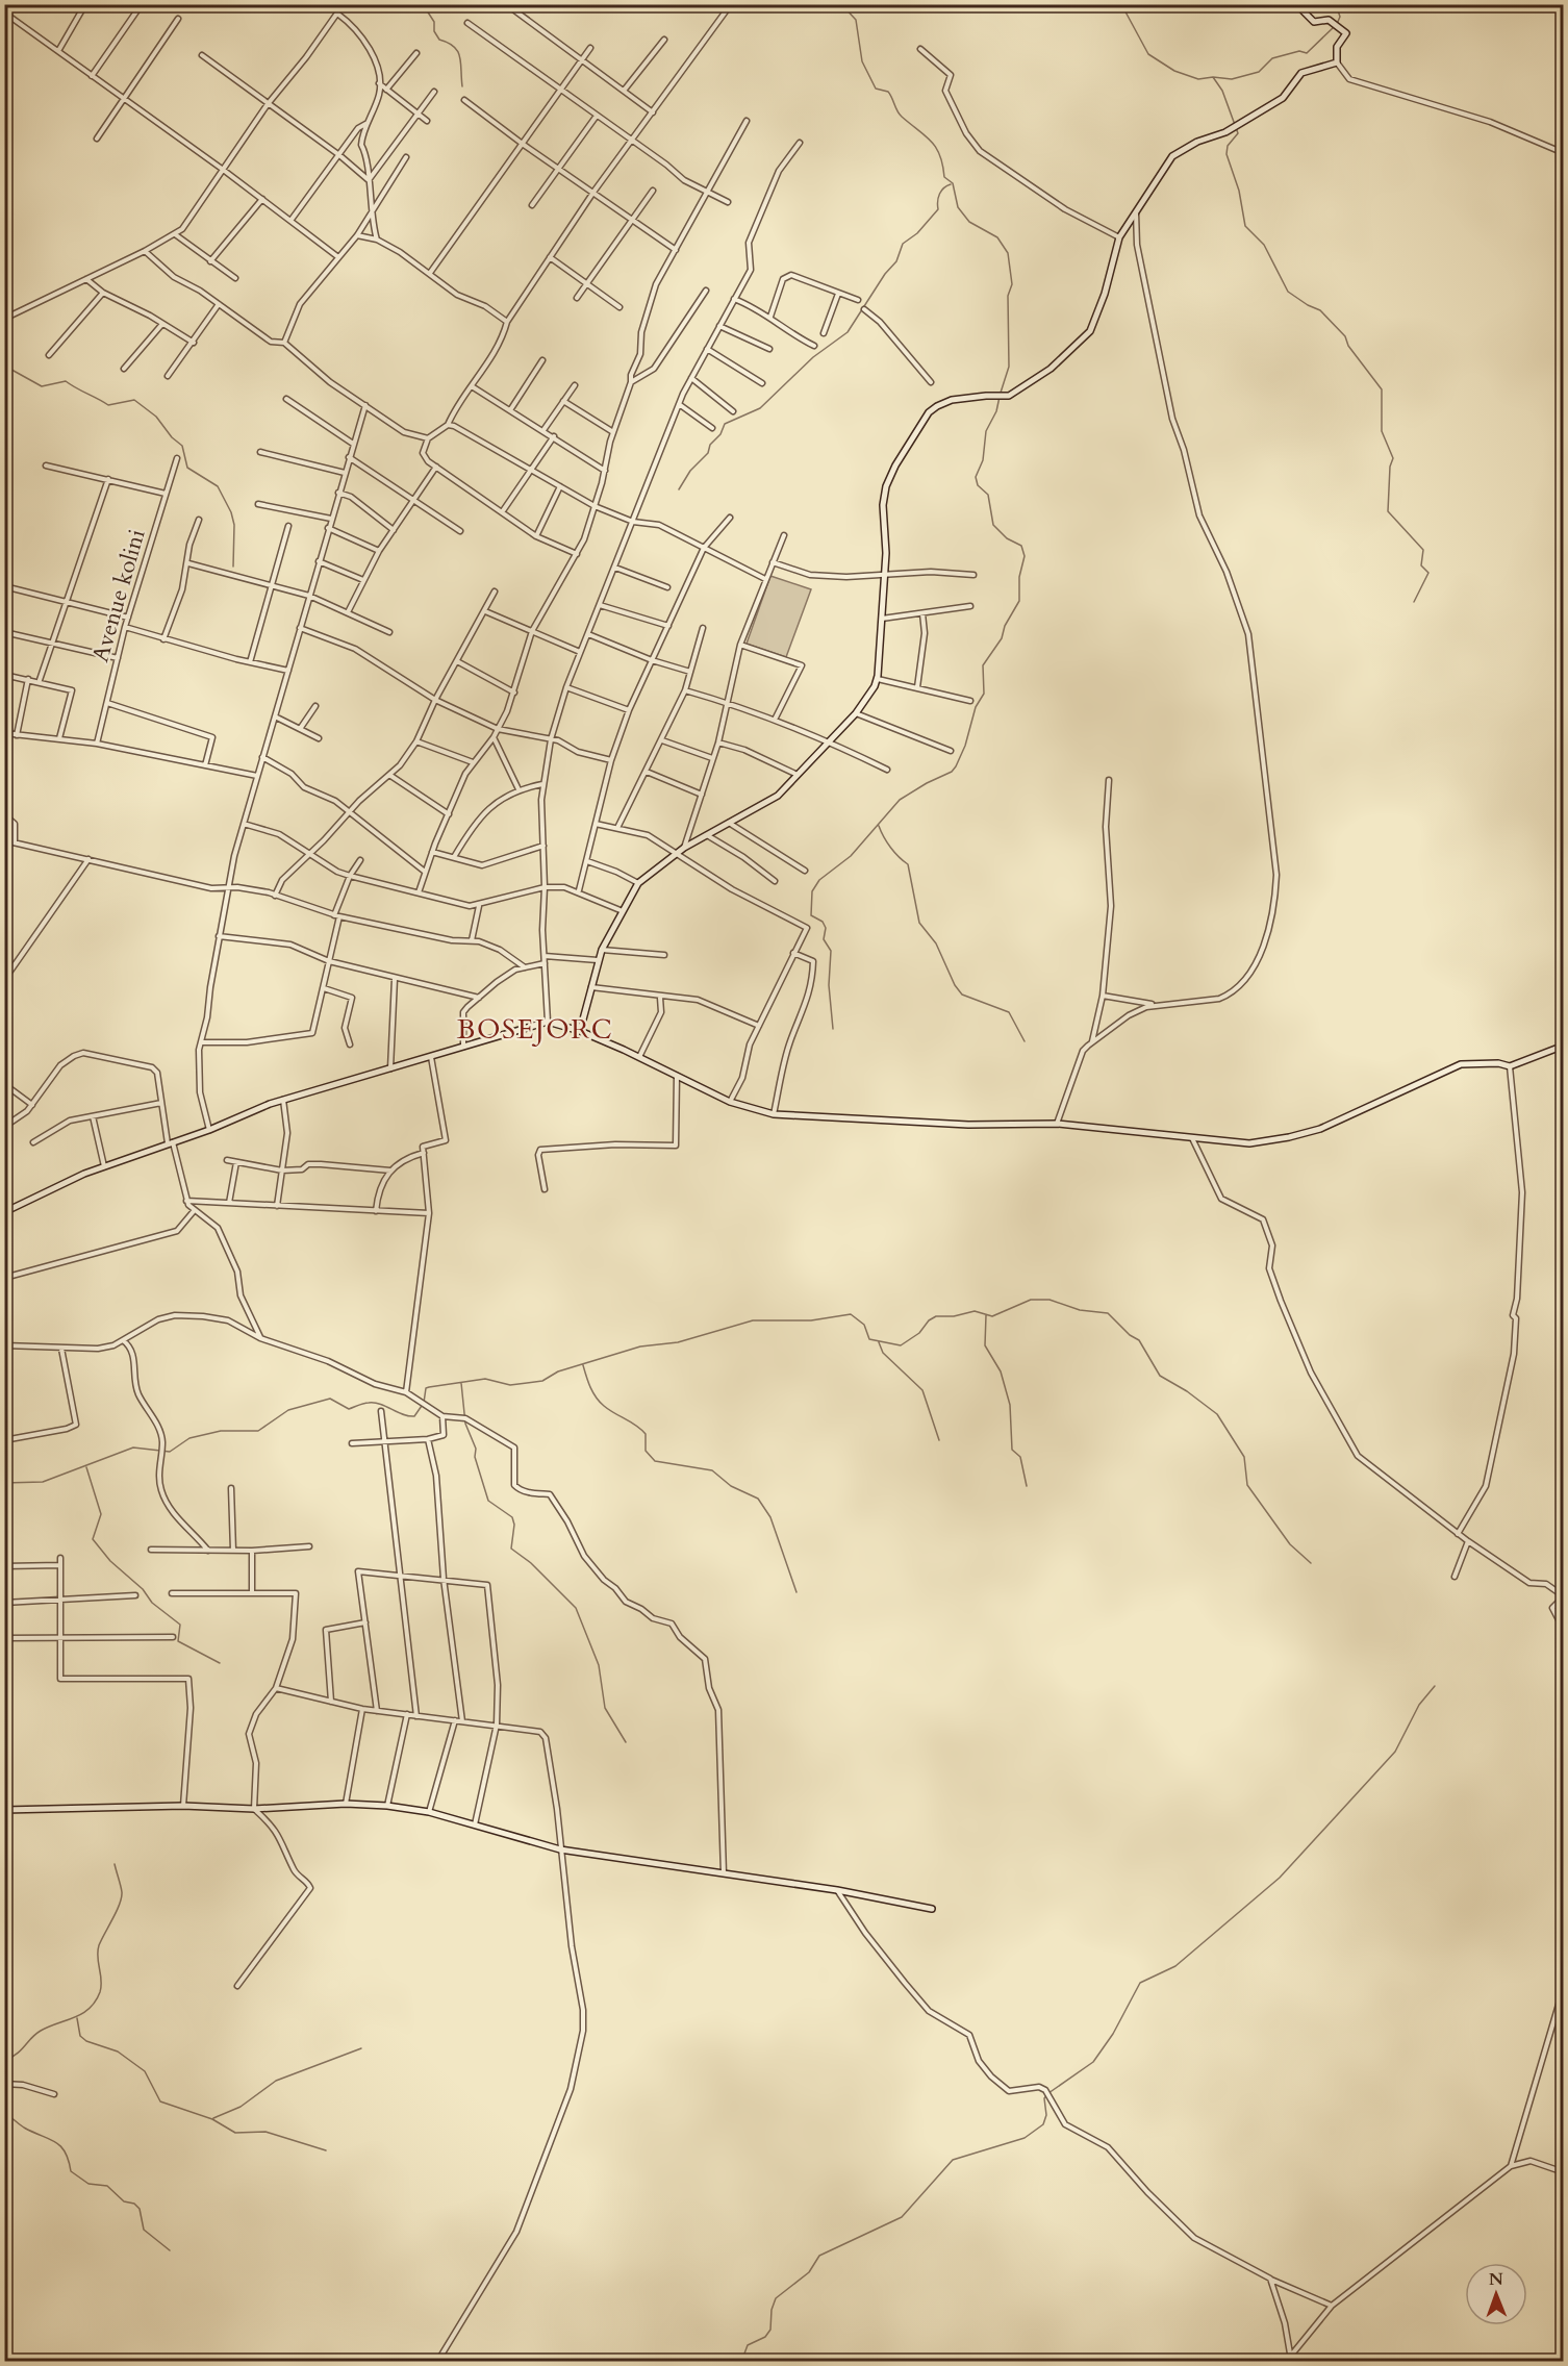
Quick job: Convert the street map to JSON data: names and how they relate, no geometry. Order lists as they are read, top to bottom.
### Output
{
  "streets": {
    "street": ["Avenue kolini"]
  },
  "districts": ["BOSEJORC"],
  "north": "top"
}
